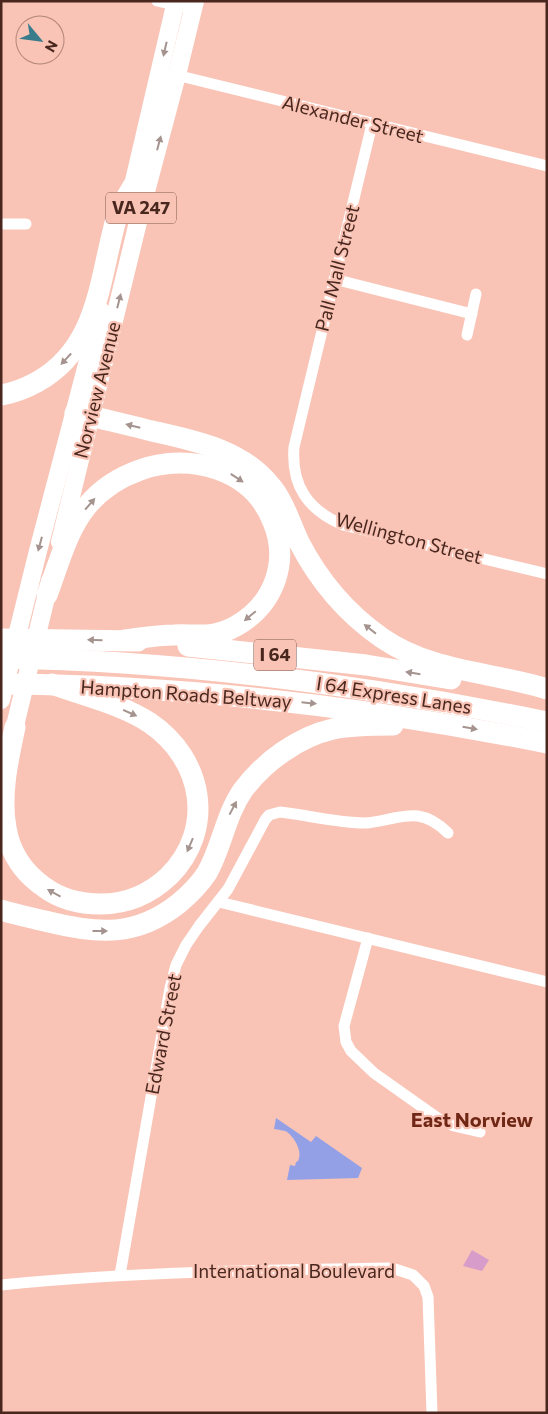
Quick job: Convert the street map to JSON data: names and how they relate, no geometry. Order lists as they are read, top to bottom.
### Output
{
  "streets": {
    "highway": ["I 64", "Hampton Roads Beltway", "I 64 Express Lanes"],
    "main road": ["VA 247", "Norview Avenue"],
    "street": [
      "Alexander Street",
      "Pall Mall Street",
      "Wellington Street",
      "Edward Street",
      "International Boulevard"
    ]
  },
  "crossings": [
    ["Alexander Street", "Pall Mall Street"],
    ["Alexander Street", "Norview Avenue"],
    ["Pall Mall Street", "Wellington Street"],
    ["Edward Street", "International Boulevard"]
  ],
  "districts": ["East Norview"],
  "north": "bottom right"
}
